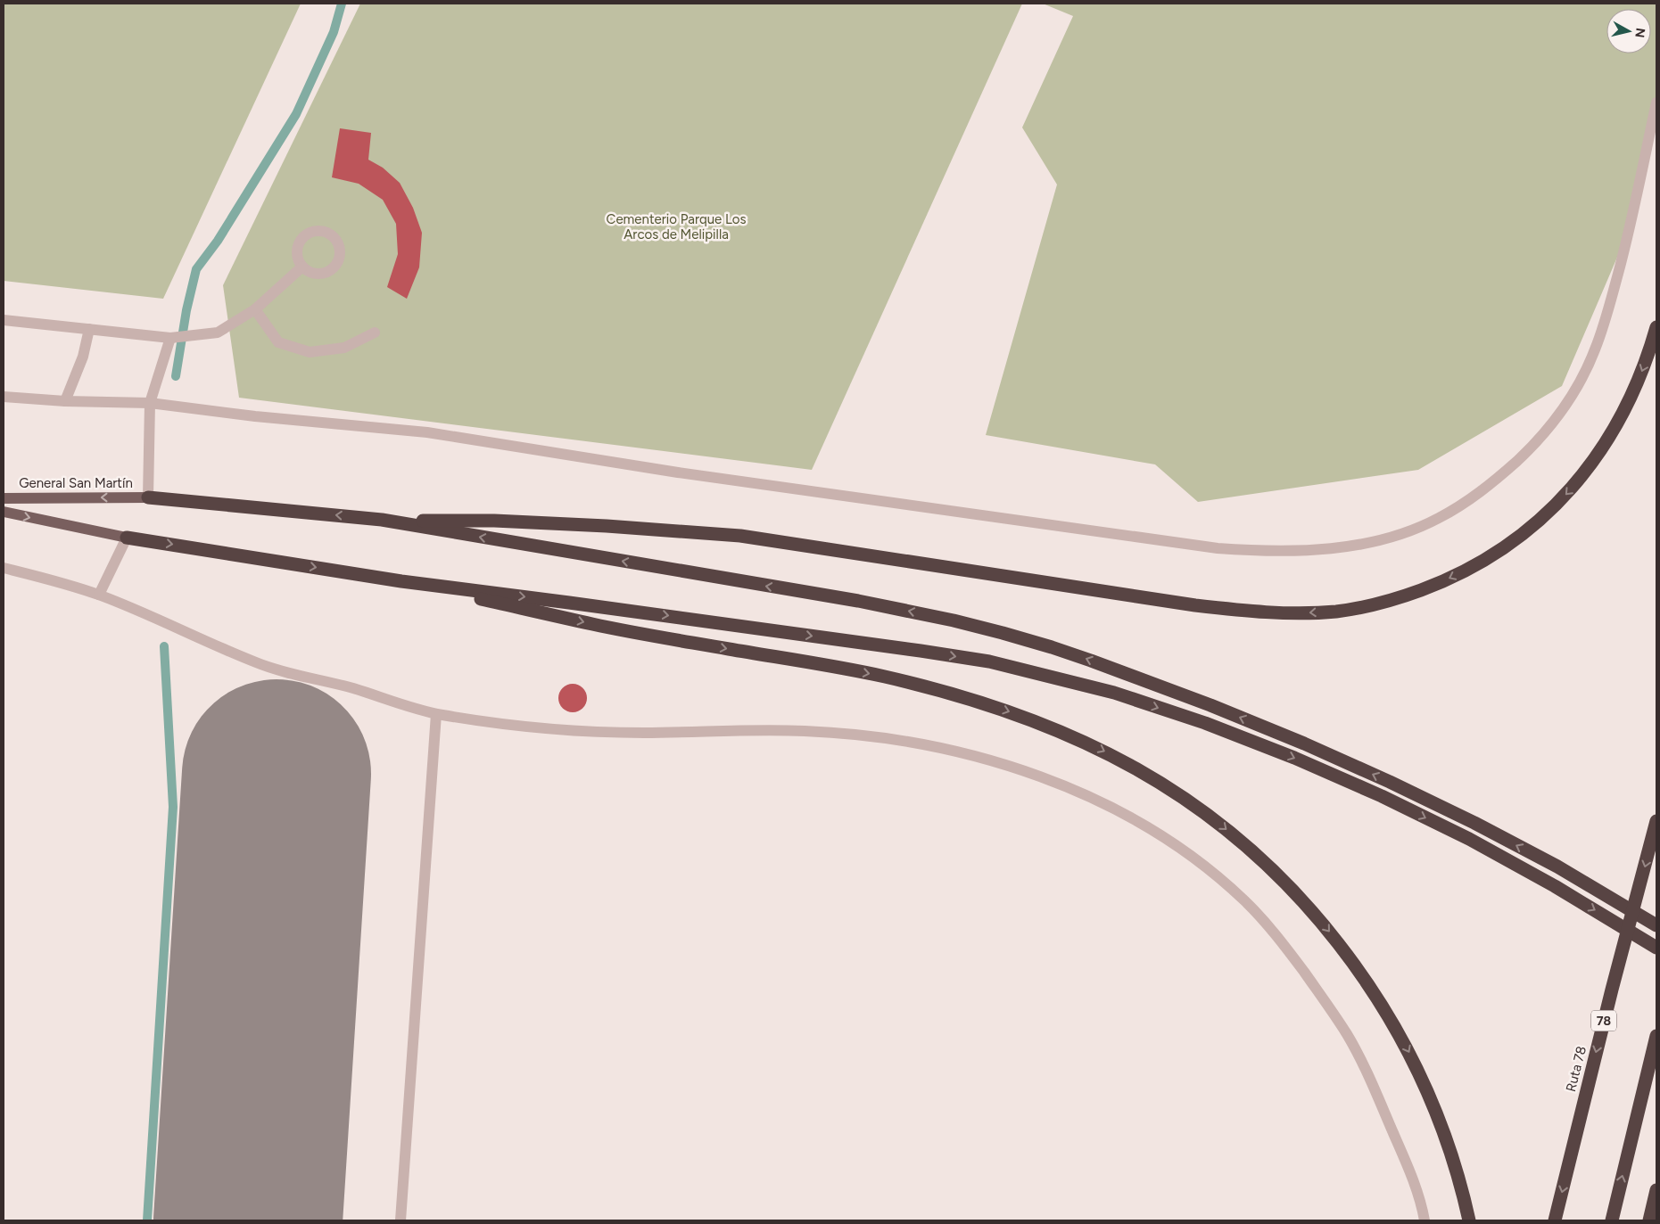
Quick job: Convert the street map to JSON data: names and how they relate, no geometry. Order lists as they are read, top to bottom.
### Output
{
  "streets": {
    "highway": ["78", "Ruta 78"],
    "main road": ["General San Martín"]
  },
  "parks": ["Cementerio Parque Los Arcos de Melipilla"],
  "north": "right"
}
